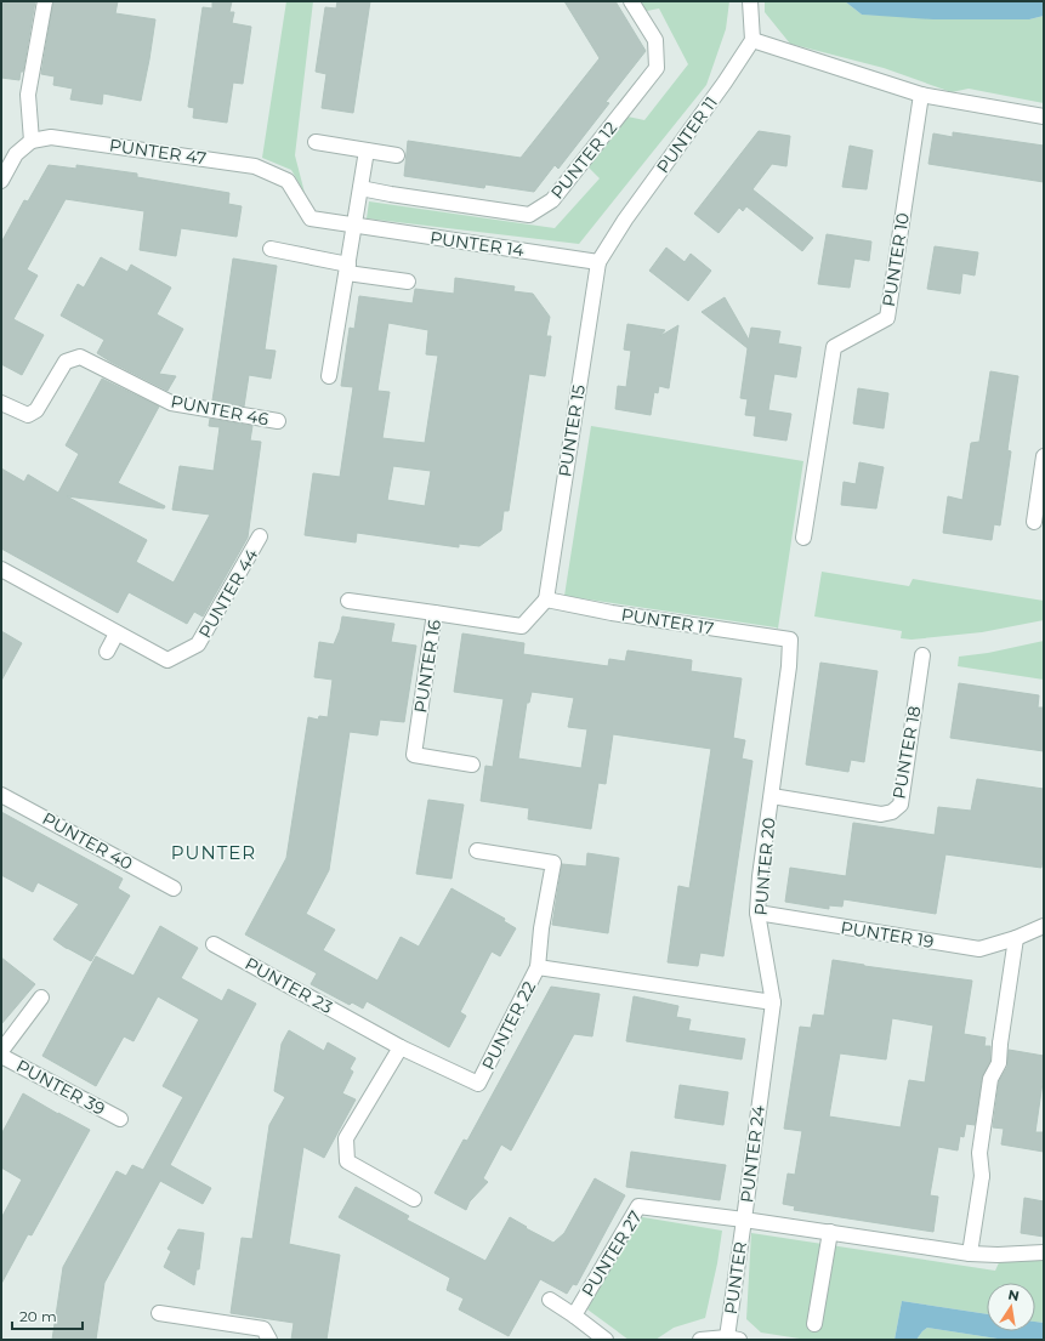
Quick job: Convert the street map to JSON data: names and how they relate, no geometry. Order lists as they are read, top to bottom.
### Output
{
  "streets": {
    "street": [
      "PUNTER 11",
      "PUNTER 47",
      "PUNTER 12",
      "PUNTER 14",
      "PUNTER 10",
      "PUNTER 46",
      "PUNTER 15",
      "PUNTER 44",
      "PUNTER 17",
      "PUNTER 16",
      "PUNTER 18",
      "PUNTER 40",
      "PUNTER 20",
      "PUNTER 19",
      "PUNTER 23",
      "PUNTER 22",
      "PUNTER 39",
      "PUNTER 24",
      "PUNTER 27",
      "PUNTER"
    ]
  },
  "crossings": [
    ["PUNTER 11", "PUNTER 14"],
    ["PUNTER 11", "PUNTER 15"],
    ["PUNTER 47", "PUNTER 14"],
    ["PUNTER 14", "PUNTER 15"],
    ["PUNTER 15", "PUNTER 17"],
    ["PUNTER 15", "PUNTER 16"],
    ["PUNTER 17", "PUNTER 16"],
    ["PUNTER 17", "PUNTER 20"],
    ["PUNTER 18", "PUNTER 20"],
    ["PUNTER 20", "PUNTER 19"],
    ["PUNTER 20", "PUNTER 24"],
    ["PUNTER 23", "PUNTER 22"],
    ["PUNTER 24", "PUNTER 27"],
    ["PUNTER 24", "PUNTER"],
    ["PUNTER 27", "PUNTER"]
  ],
  "districts": ["PUNTER"],
  "scale_bar": "20 m",
  "north": "top"
}
